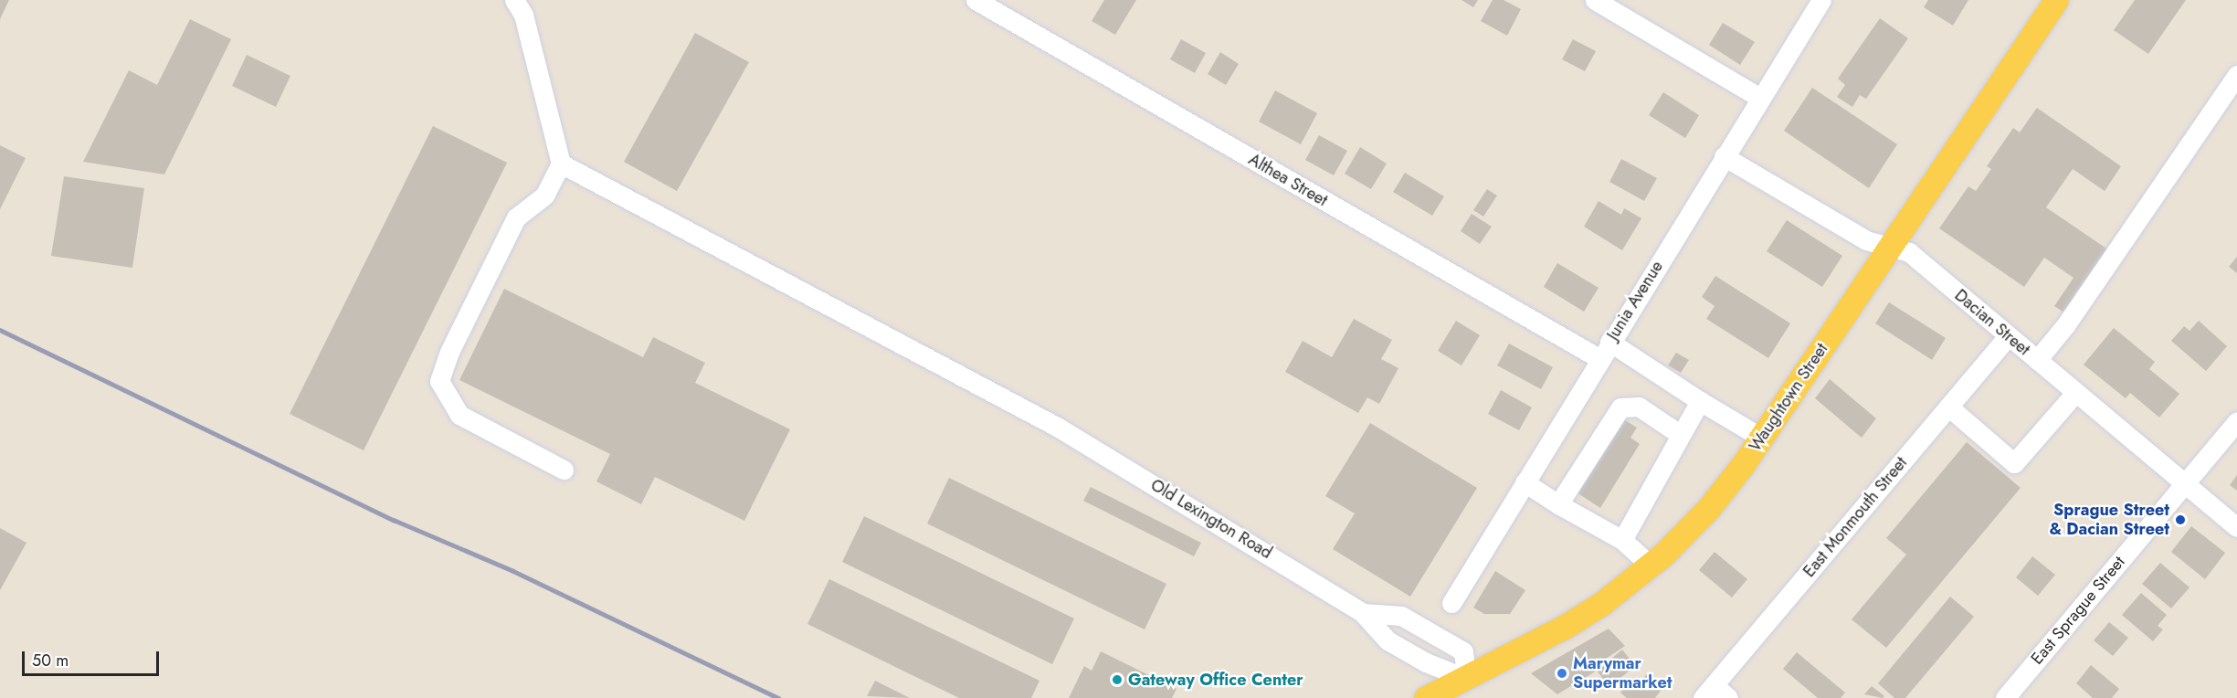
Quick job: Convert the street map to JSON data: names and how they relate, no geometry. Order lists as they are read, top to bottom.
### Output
{
  "streets": {
    "main road": ["Waughtown Street"],
    "street": [
      "Althea Street",
      "Junia Avenue",
      "Dacian Street",
      "East Monmouth Street",
      "Old Lexington Road",
      "East Sprague Street"
    ]
  },
  "crossings": [
    ["Althea Street", "Junia Avenue"],
    ["Junia Avenue", "Dacian Street"],
    ["Dacian Street", "Waughtown Street"],
    ["Dacian Street", "East Monmouth Street"],
    ["Dacian Street", "East Sprague Street"],
    ["Waughtown Street", "Old Lexington Road"]
  ],
  "places": ["Sprague Street & Dacian Street", "Marymar Supermarket", "Gateway Office Center"],
  "scale_bar": "50 m"
}
